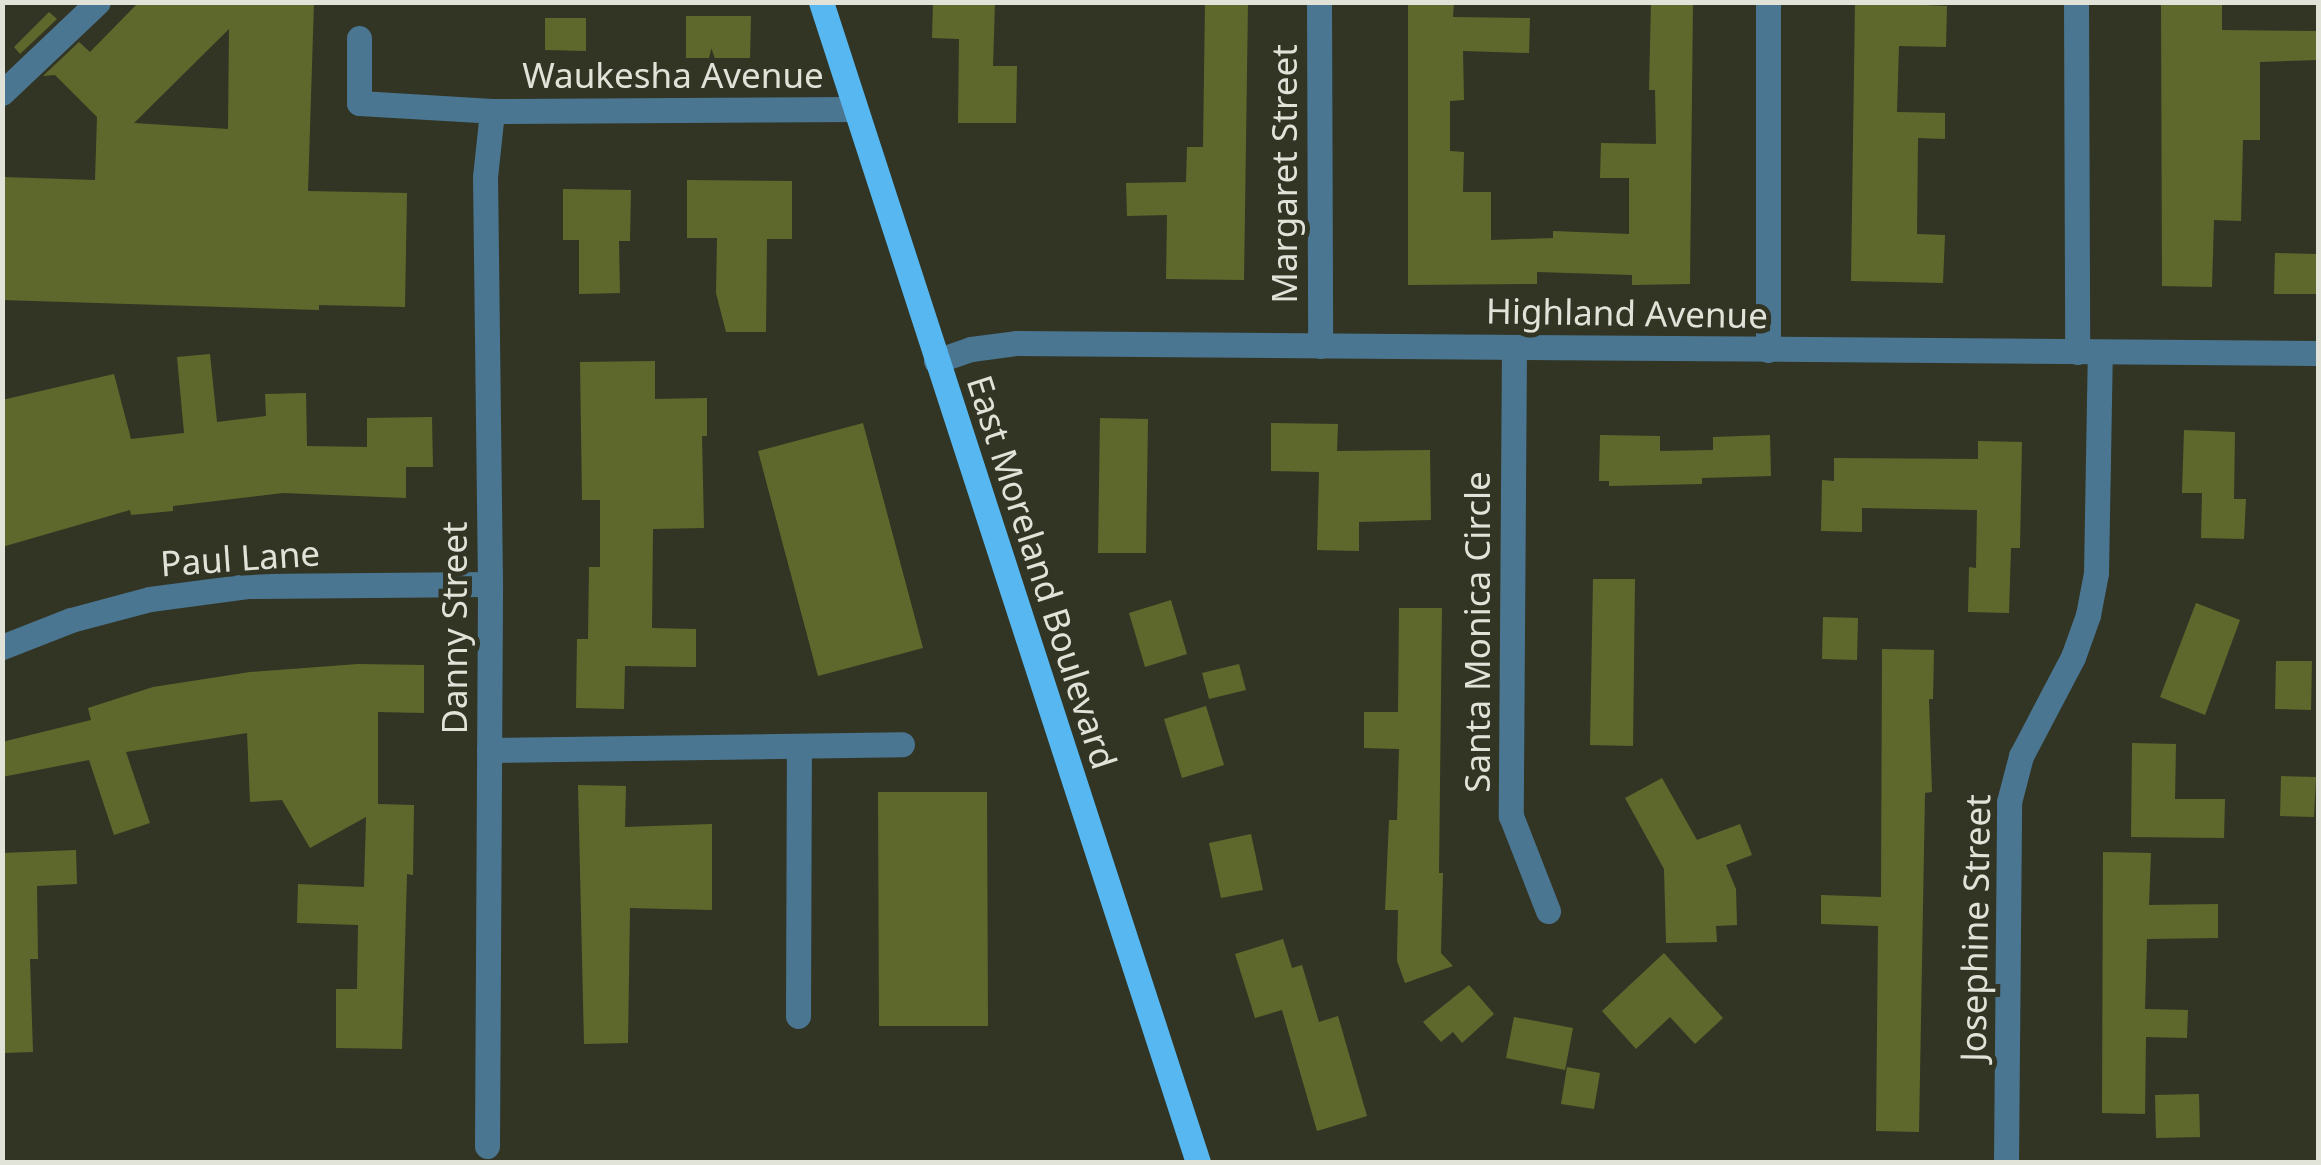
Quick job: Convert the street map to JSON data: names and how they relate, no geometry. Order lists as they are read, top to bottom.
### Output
{
  "streets": {
    "main road": ["East Moreland Boulevard"],
    "street": [
      "Waukesha Avenue",
      "Margaret Street",
      "Highland Avenue",
      "Paul Lane",
      "Danny Street",
      "Santa Monica Circle",
      "Josephine Street"
    ]
  },
  "crossings": [
    ["Waukesha Avenue", "East Moreland Boulevard"],
    ["Waukesha Avenue", "Danny Street"],
    ["Margaret Street", "Highland Avenue"],
    ["Highland Avenue", "East Moreland Boulevard"],
    ["Highland Avenue", "Santa Monica Circle"],
    ["Highland Avenue", "Josephine Street"],
    ["Paul Lane", "Danny Street"]
  ]
}
